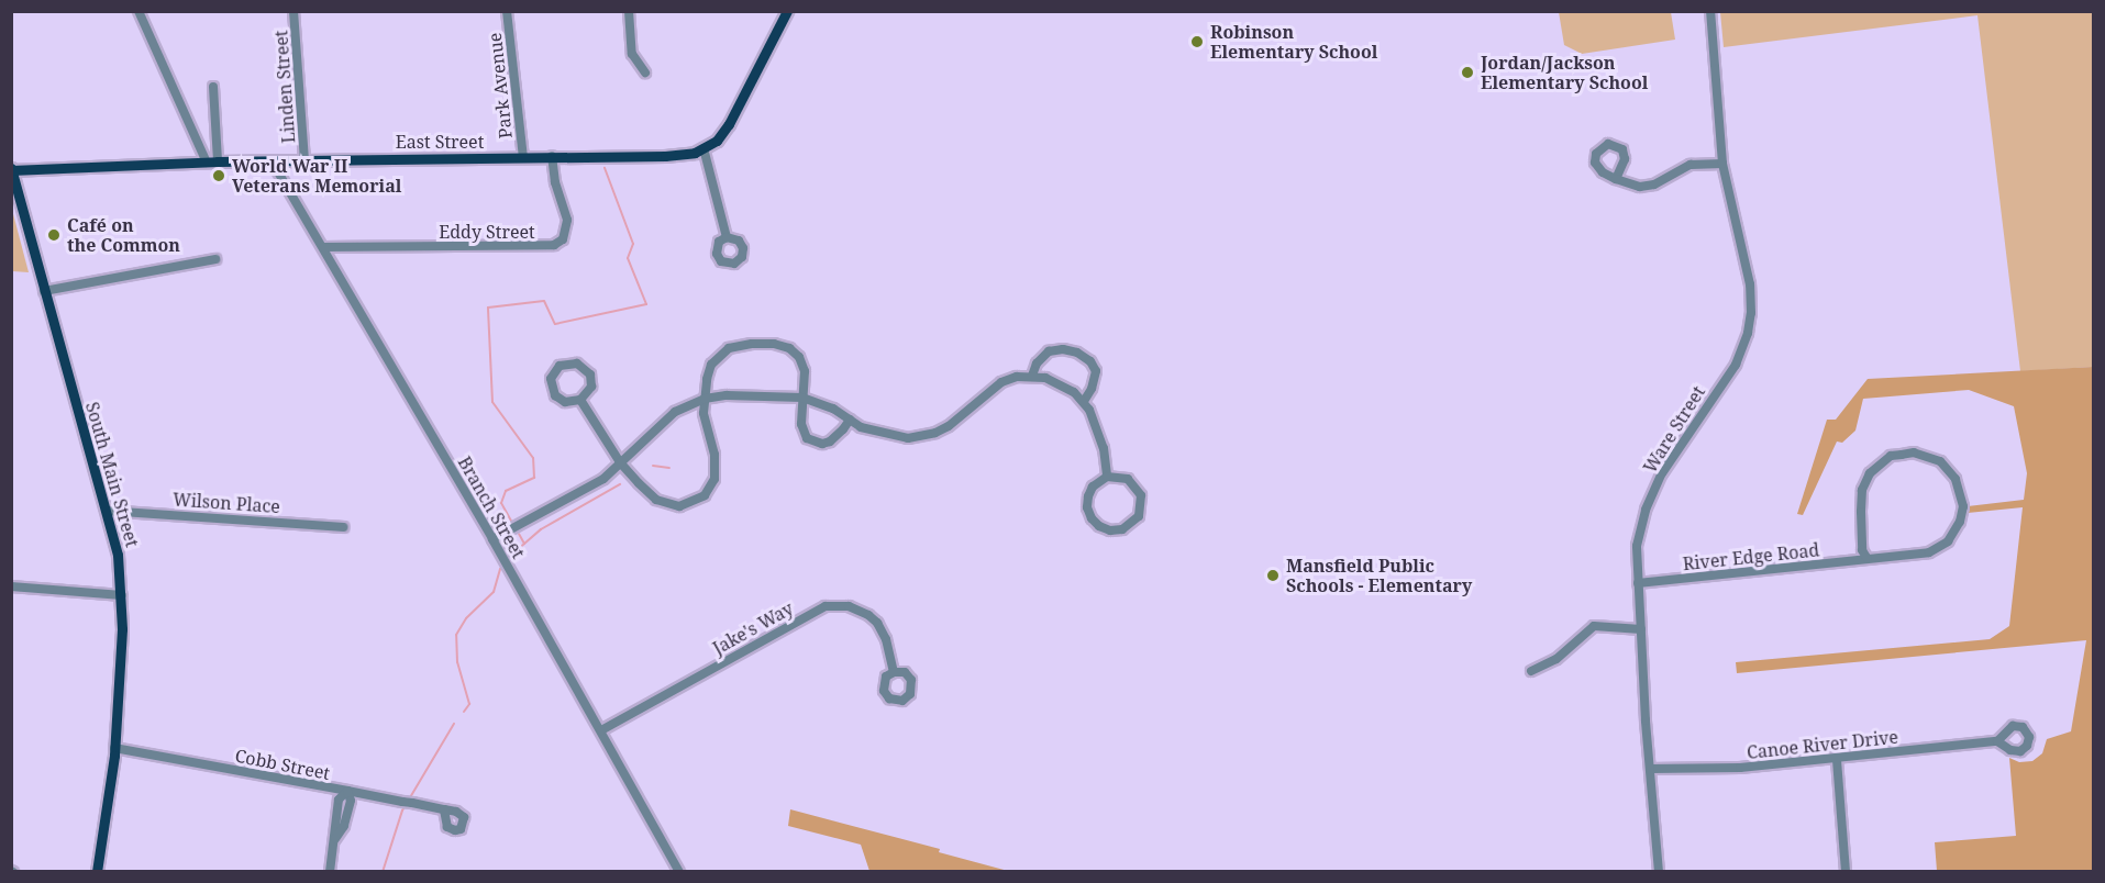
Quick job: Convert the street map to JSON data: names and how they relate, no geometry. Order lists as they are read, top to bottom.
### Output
{
  "streets": {
    "main road": ["East Street", "South Main Street"],
    "street": [
      "Park Avenue",
      "Linden Street",
      "Eddy Street",
      "Ware Street",
      "Wilson Place",
      "Branch Street",
      "River Edge Road",
      "Jake's Way",
      "Canoe River Drive",
      "Cobb Street"
    ]
  },
  "crossings": [
    ["Park Avenue", "East Street"],
    ["Linden Street", "East Street"],
    ["East Street", "Eddy Street"],
    ["East Street", "South Main Street"],
    ["East Street", "Branch Street"],
    ["Eddy Street", "Branch Street"],
    ["Ware Street", "River Edge Road"],
    ["Ware Street", "Canoe River Drive"],
    ["South Main Street", "Wilson Place"],
    ["South Main Street", "Cobb Street"],
    ["Branch Street", "Jake's Way"]
  ],
  "places": [
    "Robinson Elementary School",
    "Jordan/Jackson Elementary School",
    "World War II Veterans Memorial",
    "Café on the Common",
    "Mansfield Public Schools - Elementary"
  ]
}
